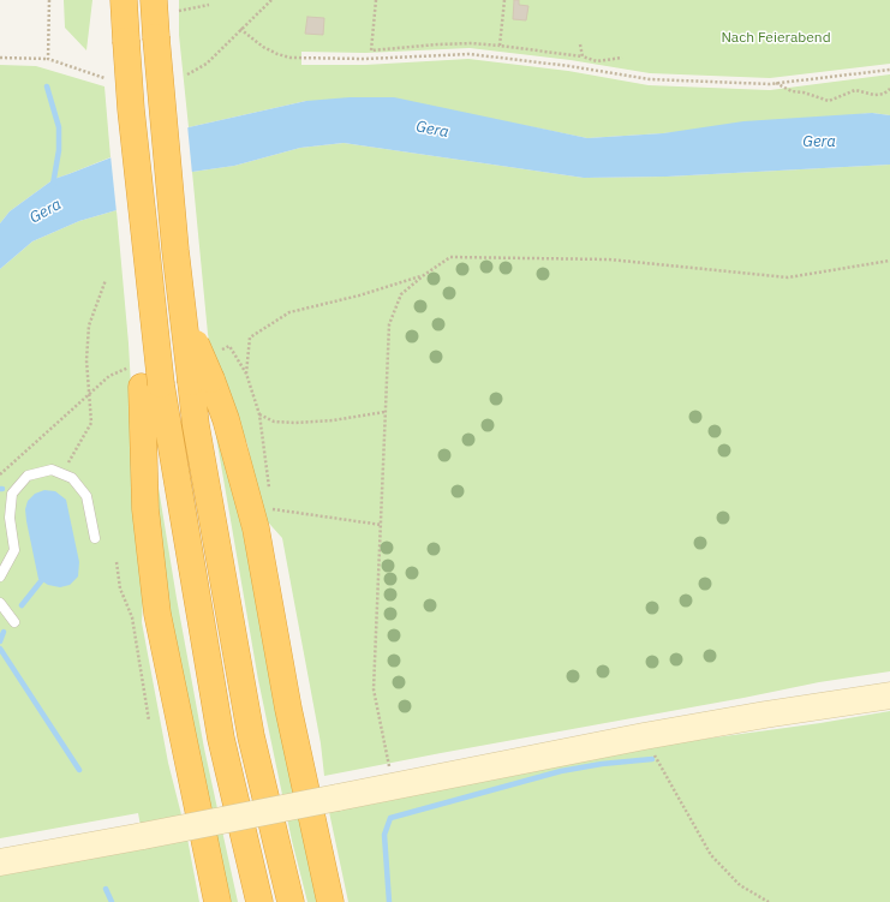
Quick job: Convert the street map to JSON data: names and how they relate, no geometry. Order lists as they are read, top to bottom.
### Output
{
  "water": ["Gera"],
  "parks": ["Nach Feierabend"]
}
